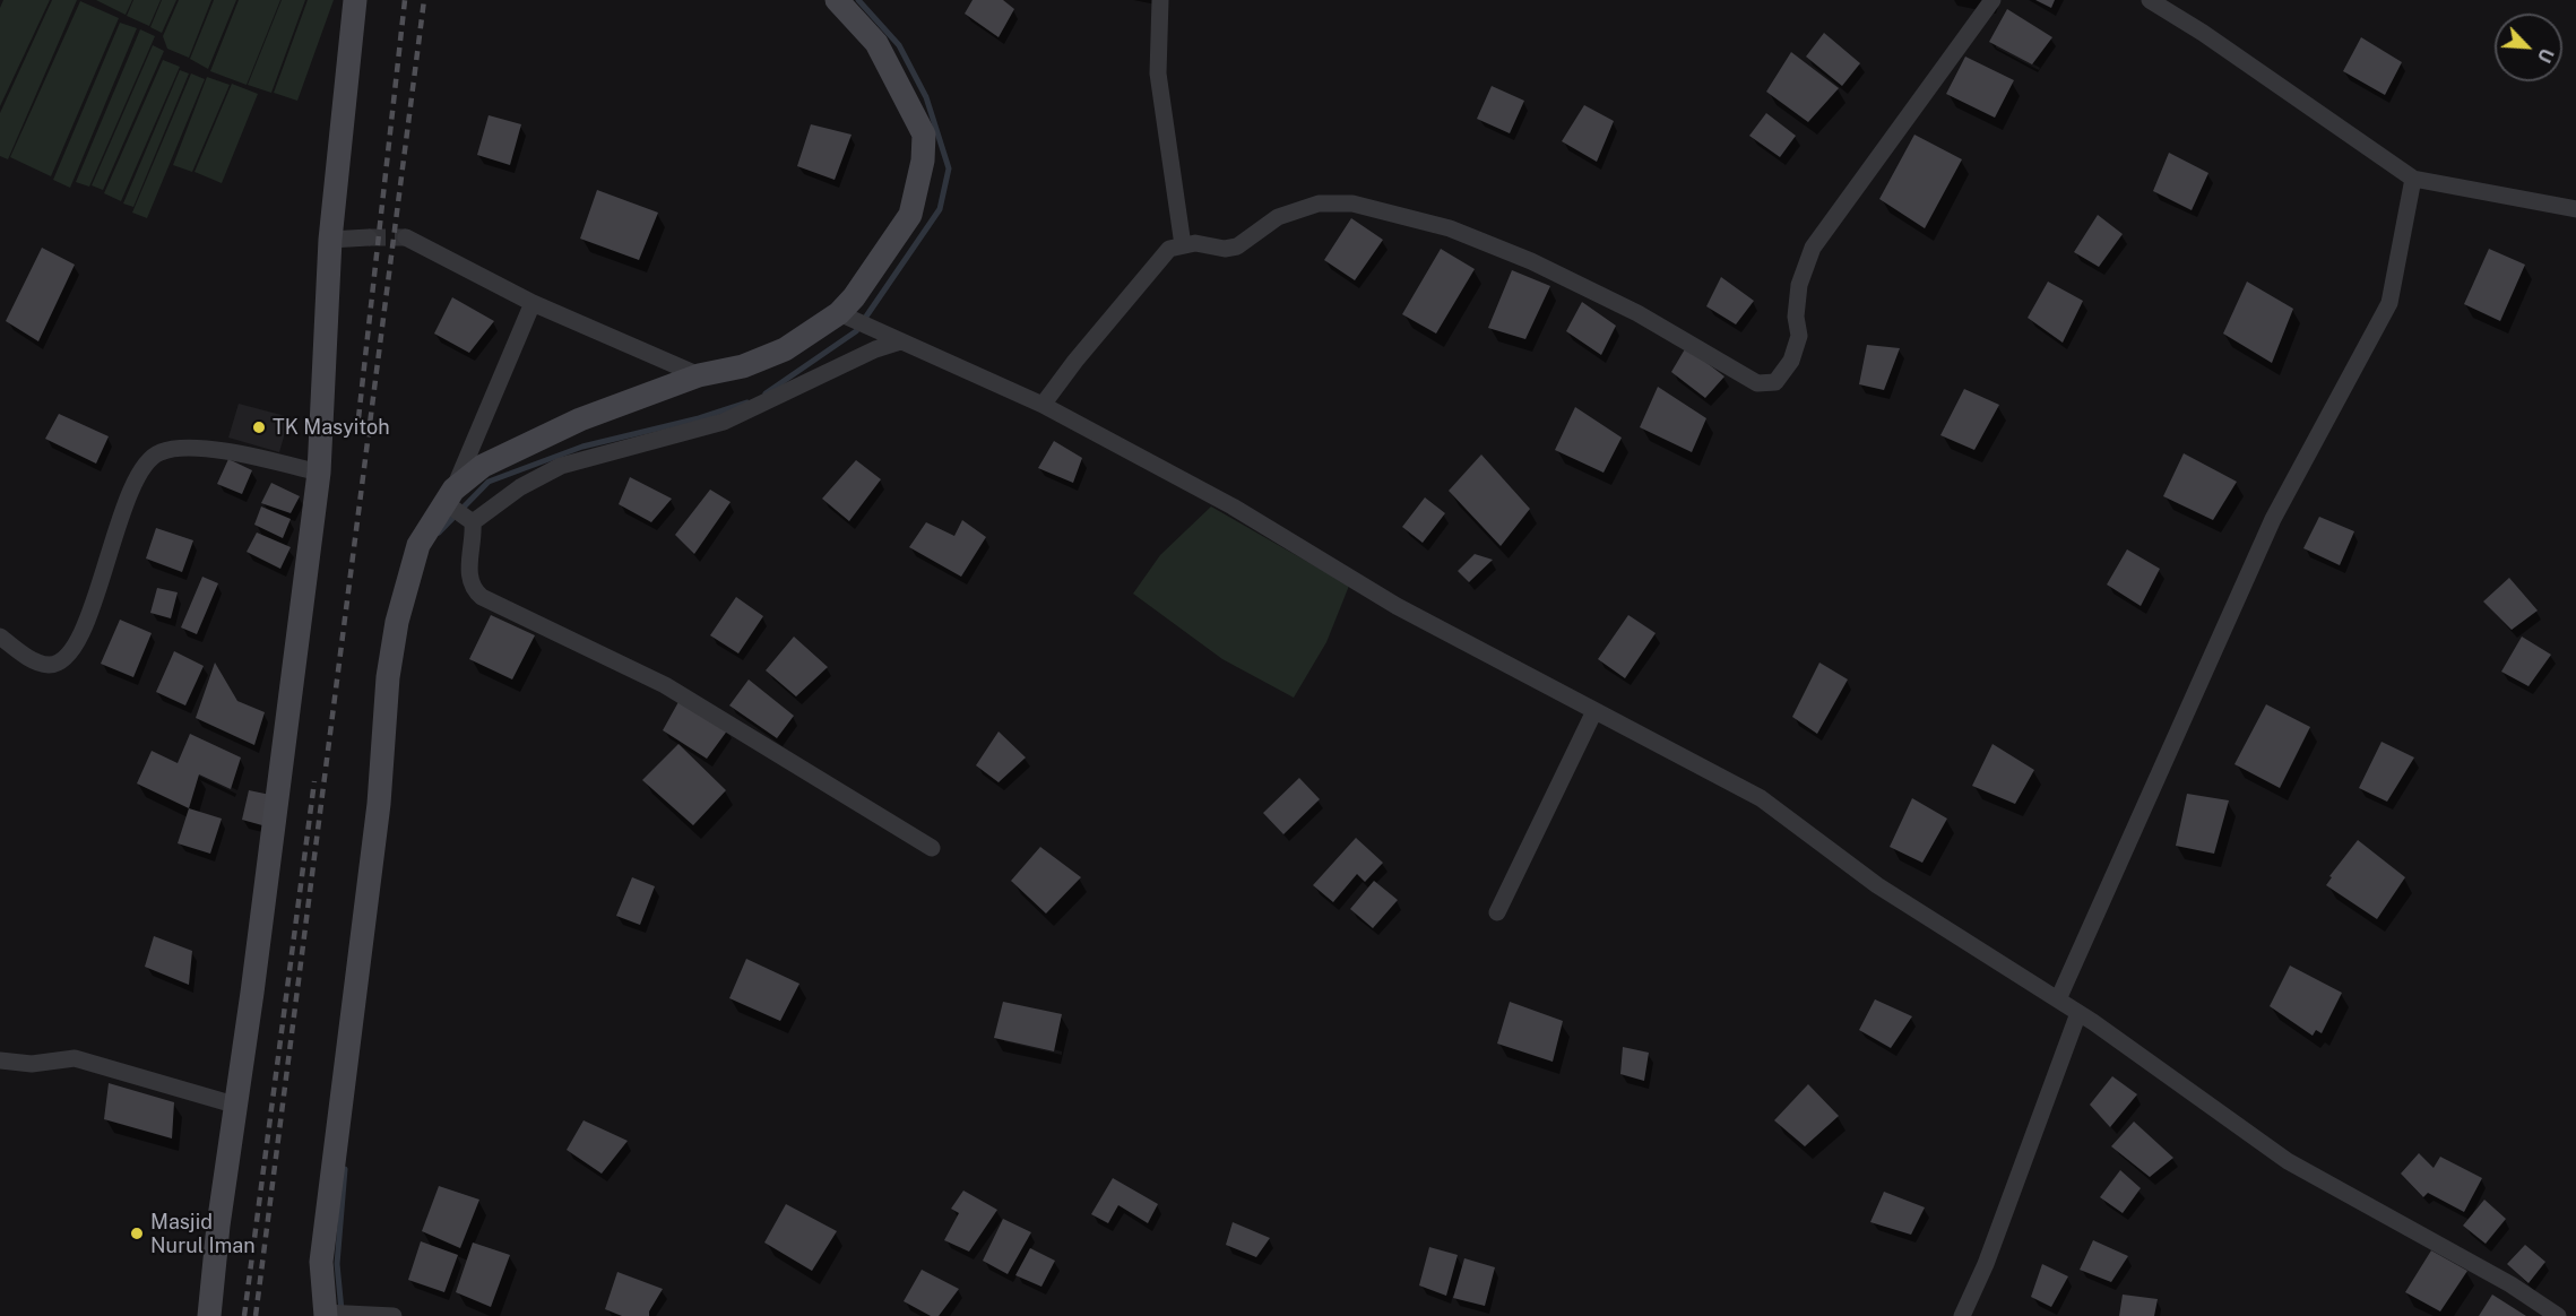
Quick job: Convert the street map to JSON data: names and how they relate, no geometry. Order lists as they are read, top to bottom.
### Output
{
  "places": ["TK Masyitoh", "Masjid Nurul Iman"],
  "north": "bottom right"
}
